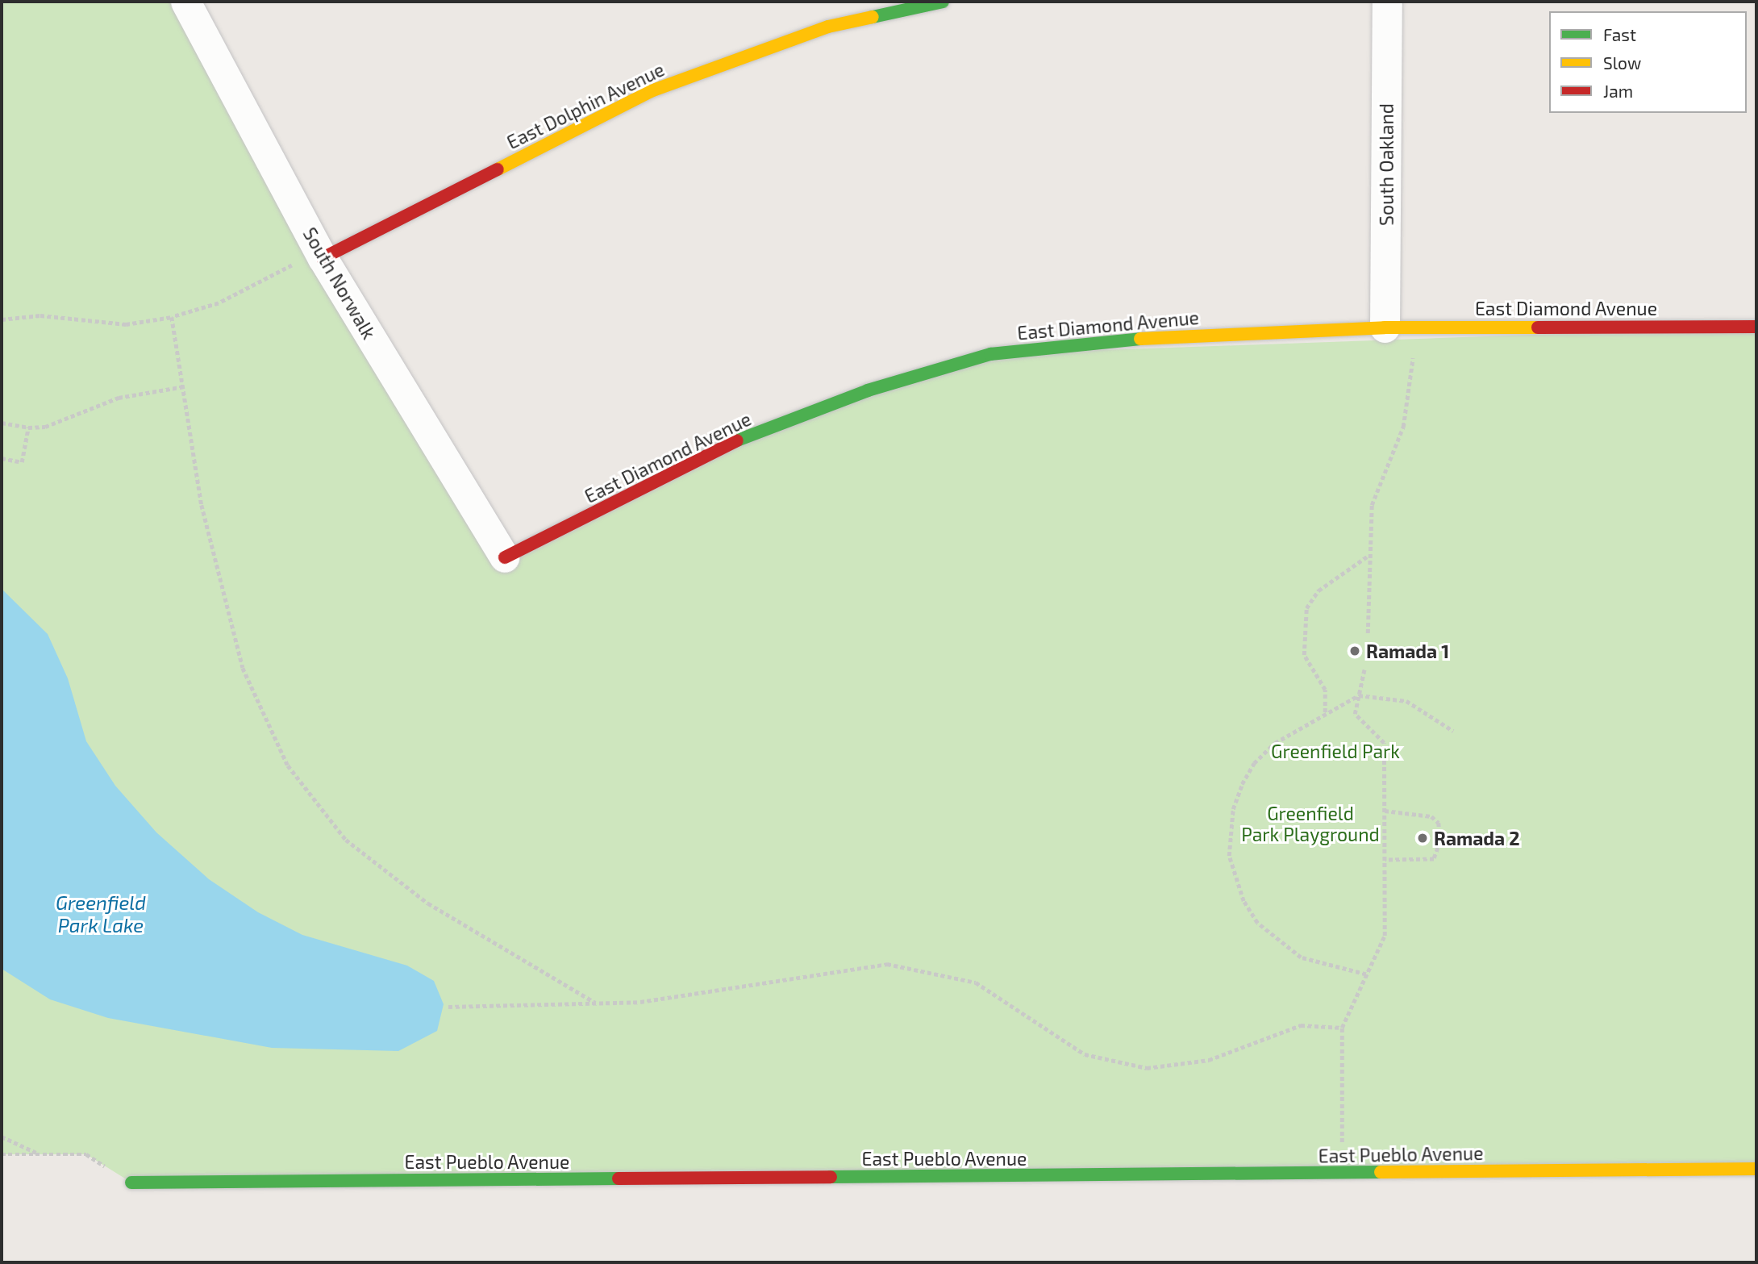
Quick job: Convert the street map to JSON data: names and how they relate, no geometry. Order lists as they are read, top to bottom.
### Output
{
  "streets": {
    "street": [
      "East Dolphin Avenue",
      "South Oakland",
      "South Norwalk",
      "East Diamond Avenue",
      "East Pueblo Avenue"
    ]
  },
  "crossings": [
    ["East Dolphin Avenue", "South Norwalk"],
    ["South Oakland", "East Diamond Avenue"],
    ["South Norwalk", "East Diamond Avenue"]
  ],
  "water": ["Greenfield Park Lake"],
  "parks": ["Greenfield Park", "Greenfield Park Playground"],
  "places": ["Ramada 1", "Ramada 2"],
  "legend": ["Fast", "Slow", "Jam"]
}
